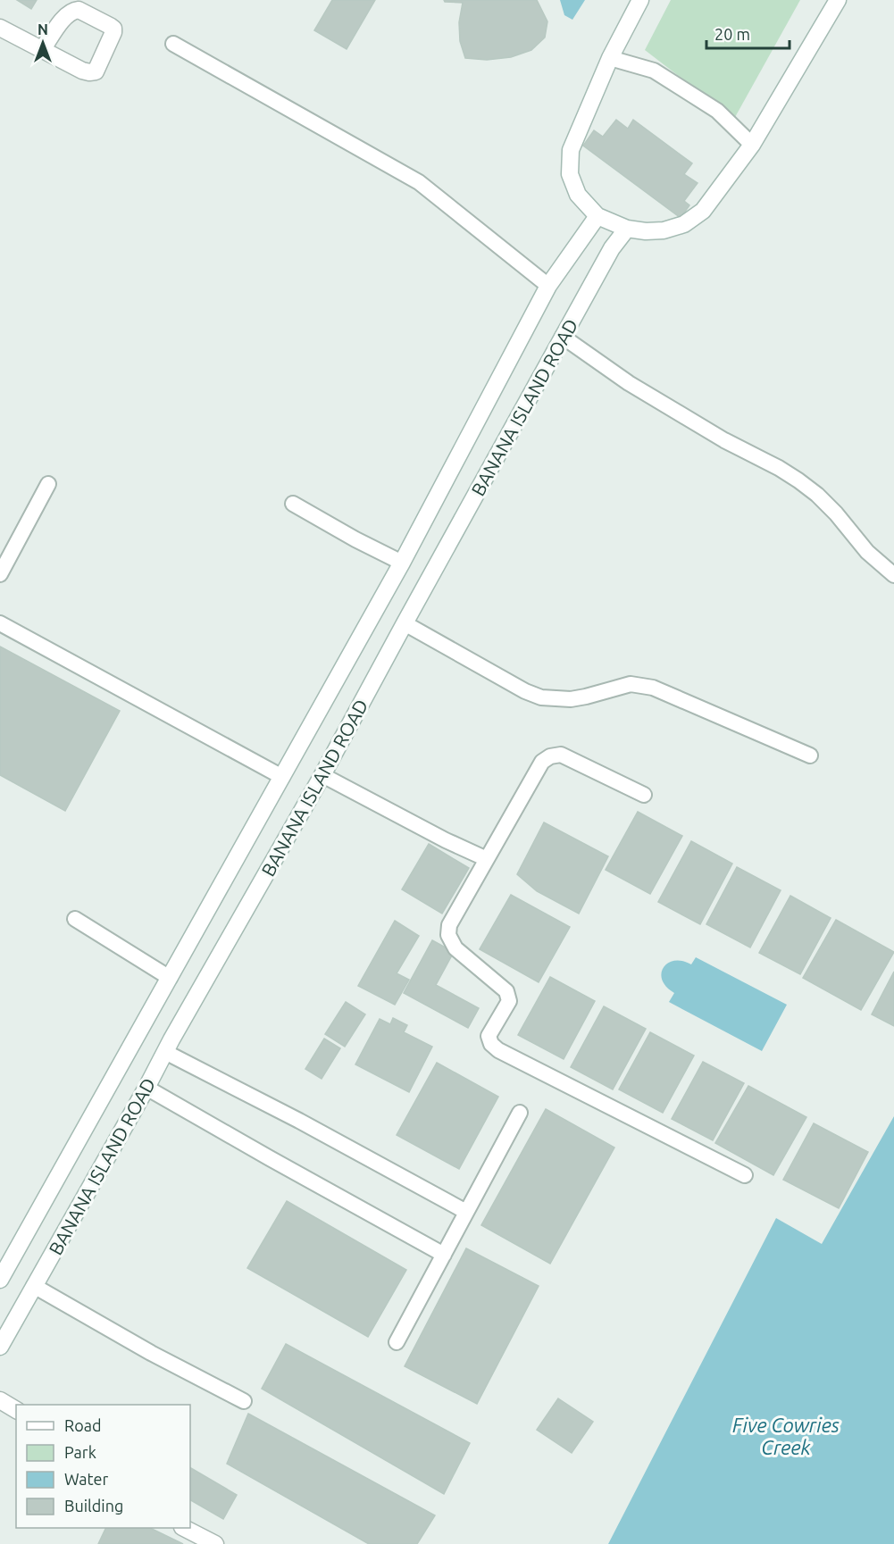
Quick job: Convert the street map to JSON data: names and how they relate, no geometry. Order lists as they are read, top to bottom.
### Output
{
  "streets": {
    "street": ["BANANA ISLAND ROAD"]
  },
  "water": ["Five Cowries Creek"],
  "legend": [
    "Road",
    "Park",
    "Water",
    "Building"
  ],
  "scale_bar": "20 m",
  "north": "top"
}
